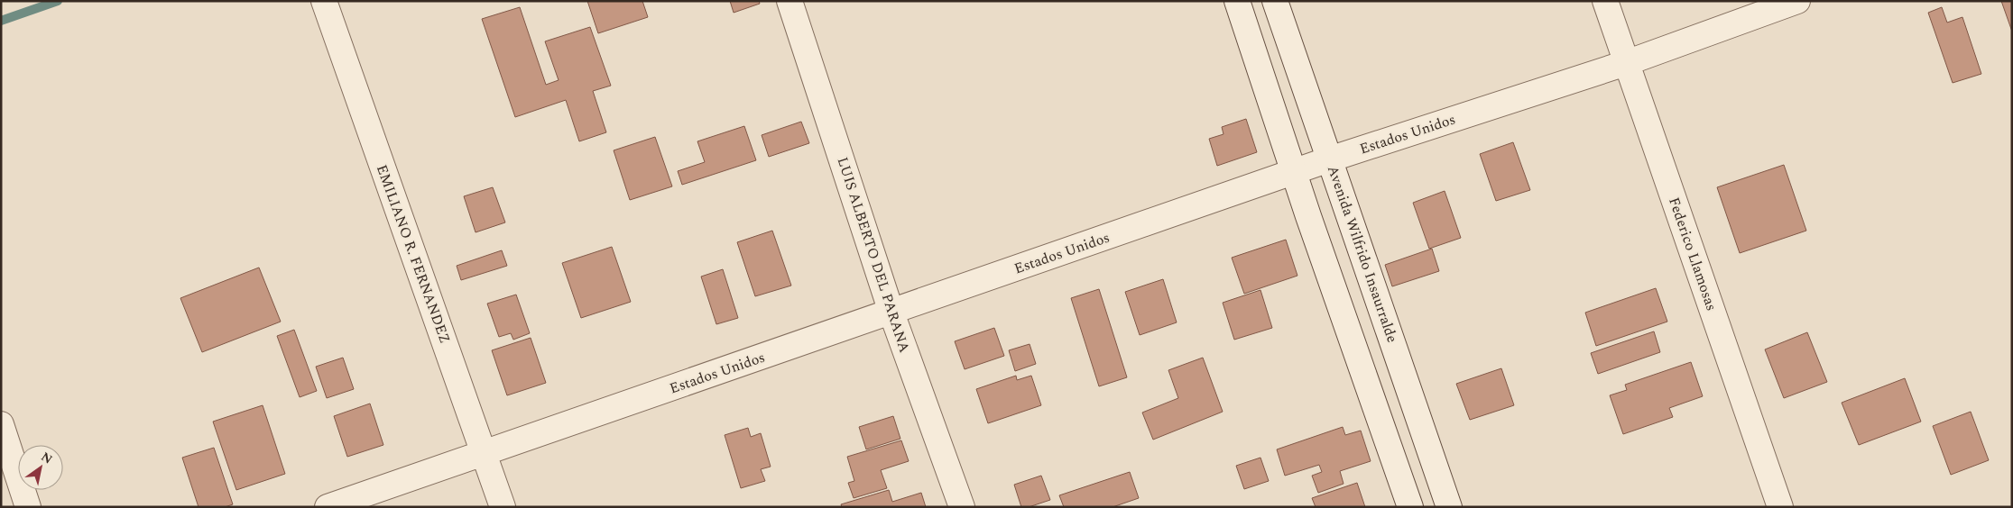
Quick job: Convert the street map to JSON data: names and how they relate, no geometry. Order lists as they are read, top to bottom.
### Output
{
  "streets": {
    "street": [
      "Estados Unidos",
      "EMILIANO R. FERNANDEZ",
      "Avenida Wilfrido Insaurralde",
      "Federico Llamosas",
      "LUIS ALBERTO DEL PARANA"
    ]
  },
  "crossings": [
    ["Estados Unidos", "EMILIANO R. FERNANDEZ"],
    ["Estados Unidos", "Avenida Wilfrido Insaurralde"],
    ["Estados Unidos", "Federico Llamosas"],
    ["Estados Unidos", "LUIS ALBERTO DEL PARANA"]
  ],
  "north": "top right"
}
